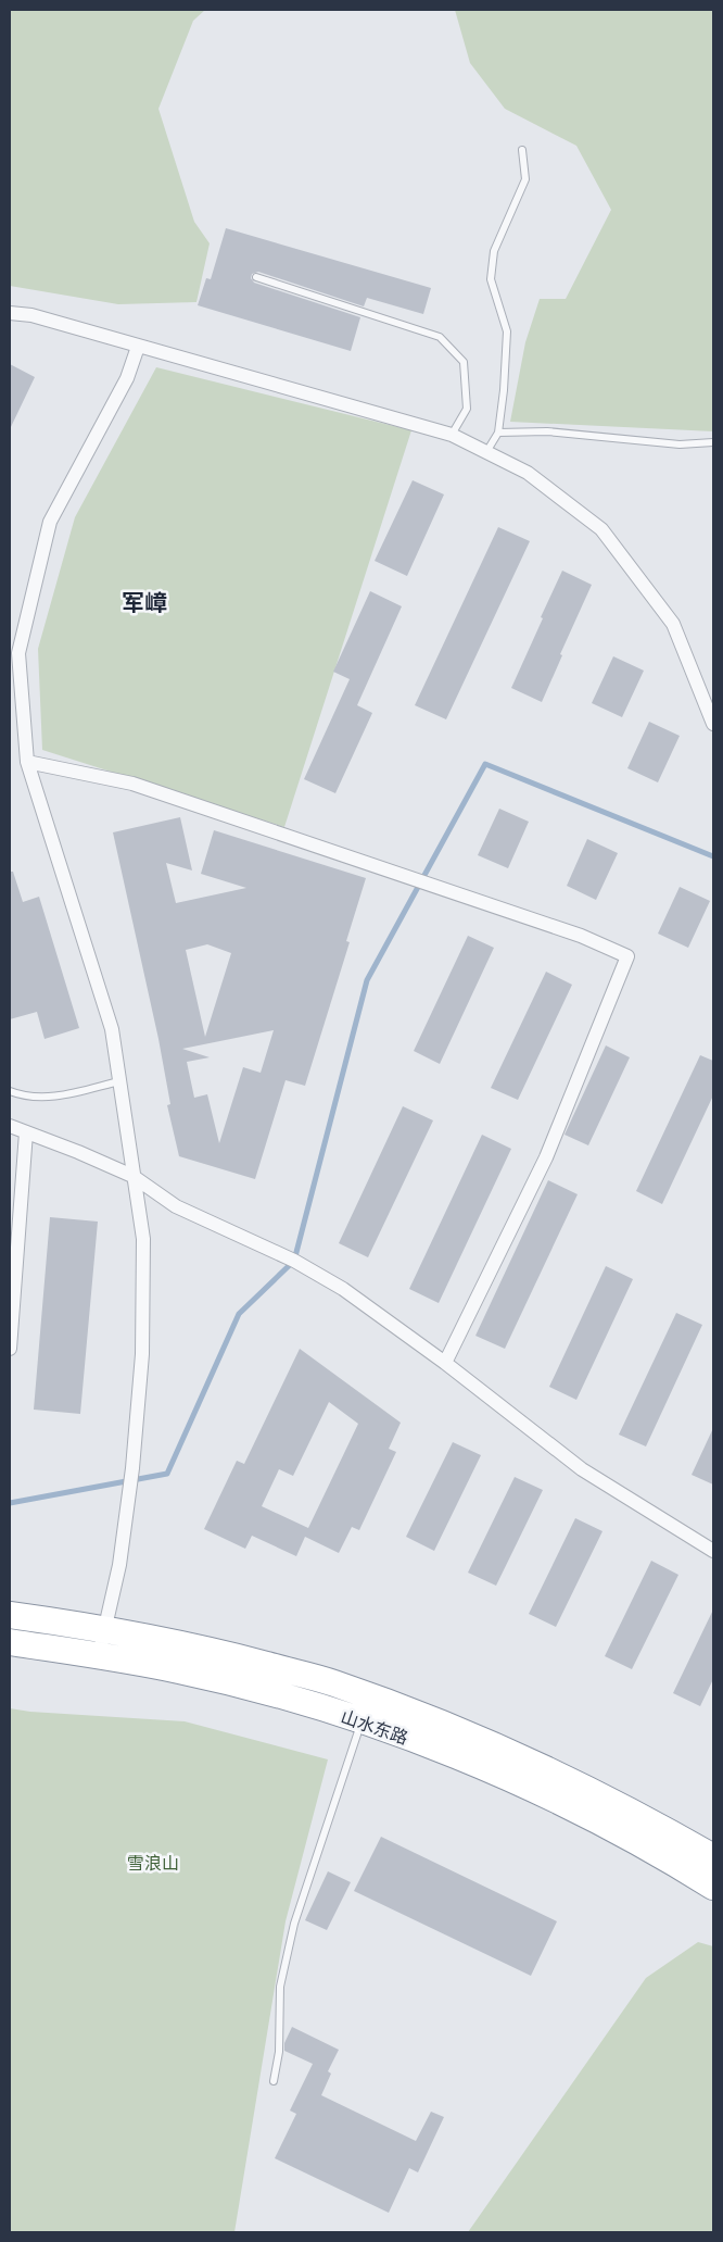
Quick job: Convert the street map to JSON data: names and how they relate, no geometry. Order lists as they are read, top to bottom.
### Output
{
  "streets": {
    "highway": ["山水东路"]
  },
  "districts": ["军嶂"],
  "parks": ["雪浪山"]
}
